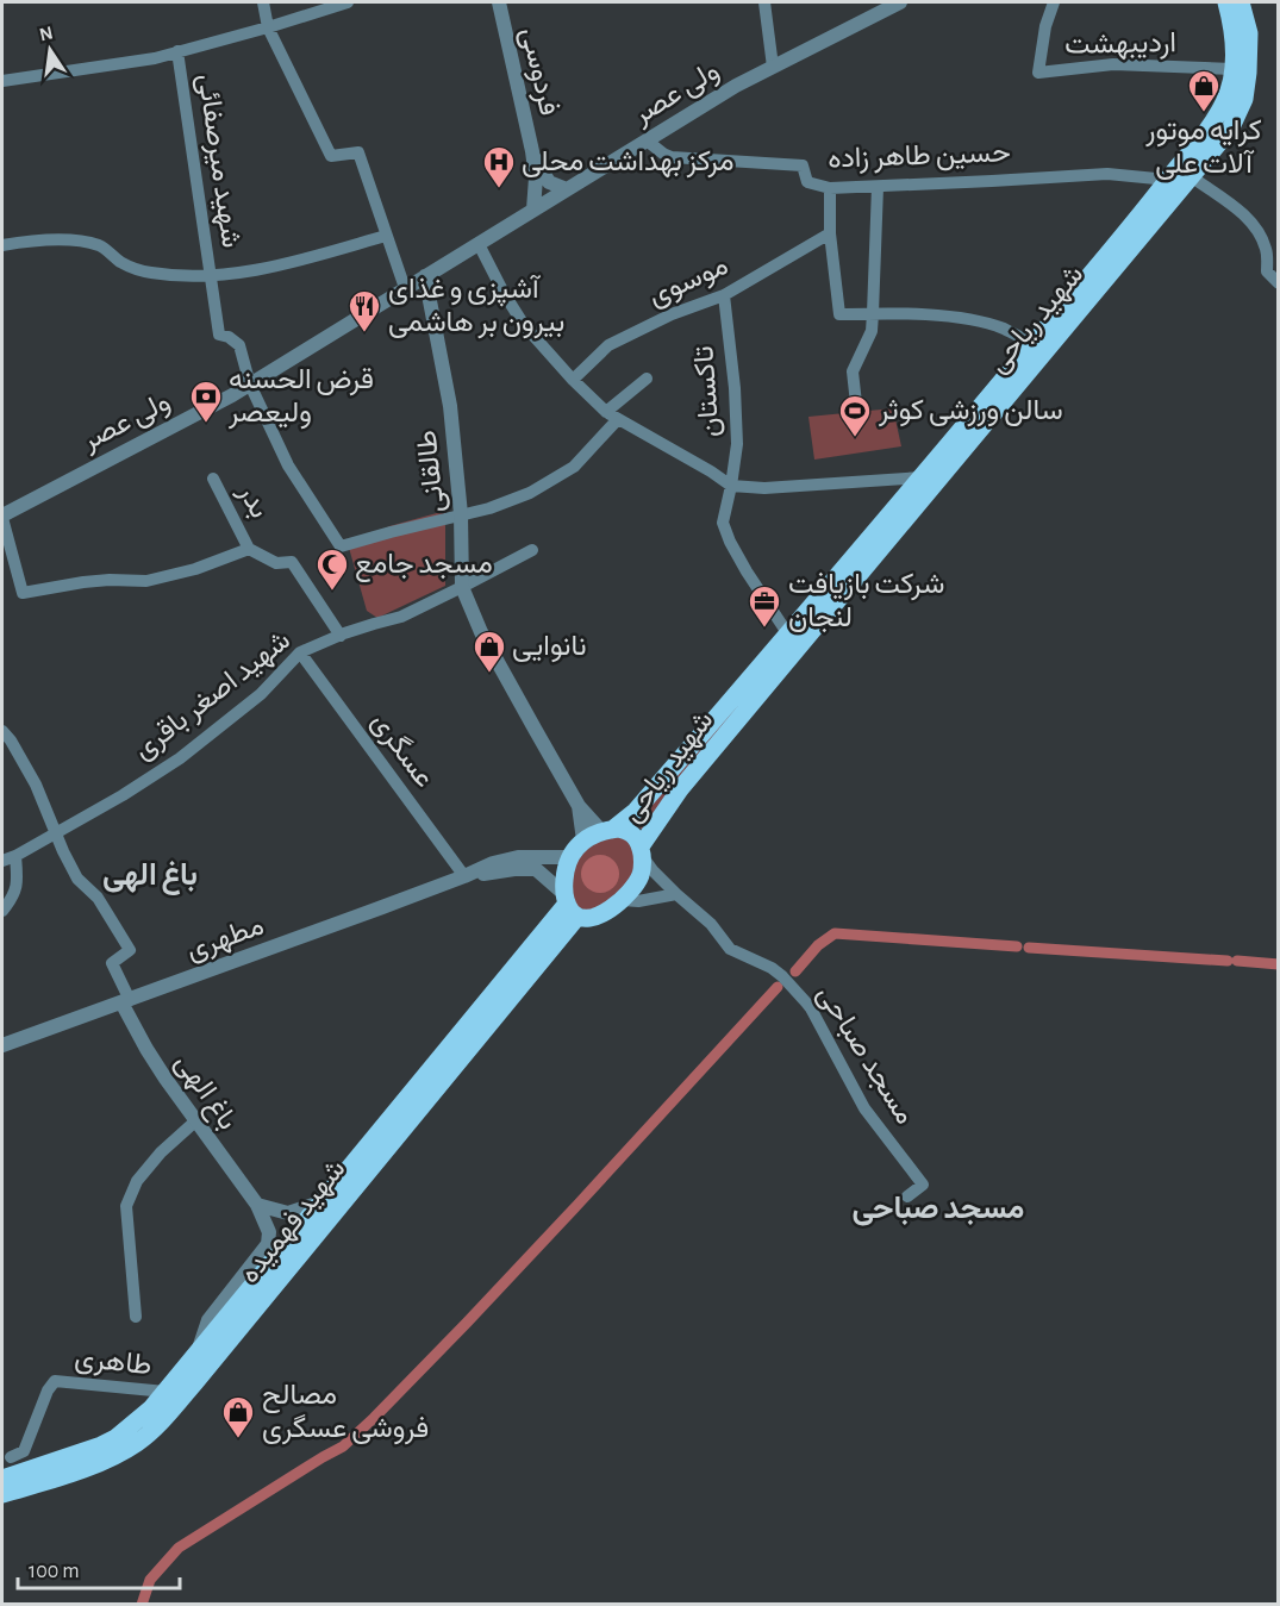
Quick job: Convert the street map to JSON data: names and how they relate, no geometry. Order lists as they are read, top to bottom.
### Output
{
  "streets": {
    "main road": ["شهید ریاحی", "شهید فهمیده"],
    "street": [
      "اردیبهشت",
      "فردوسی",
      "ولی عصر",
      "حسین طاهر زاده",
      "شهید میرصفائی",
      "موسوی",
      "تاکستان",
      "طالقانی",
      "بدر",
      "شهید اصغر باقری",
      "عسگری",
      "مطهری",
      "مسجد صباحی",
      "باغ الهی",
      "طاهری"
    ]
  },
  "crossings": [
    ["اردیبهشت", "شهید ریاحی"],
    ["فردوسی", "ولی عصر"],
    ["ولی عصر", "حسین طاهر زاده"],
    ["ولی عصر", "شهید میرصفائی"],
    ["ولی عصر", "طالقانی"],
    ["حسین طاهر زاده", "شهید ریاحی"],
    ["موسوی", "تاکستان"],
    ["شهید ریاحی", "تاکستان"],
    ["شهید ریاحی", "شهید فهمیده"],
    ["طالقانی", "شهید اصغر باقری"],
    ["شهید اصغر باقری", "عسگری"],
    ["عسگری", "مطهری"],
    ["مطهری", "باغ الهی"],
    ["باغ الهی", "شهید فهمیده"],
    ["شهید فهمیده", "طاهری"]
  ],
  "districts": ["باغ الهی", "مسجد صباحی"],
  "places": {
    "shop": ["کرایه موتور آلات علی", "نانوایی", "مصالح فروشی عسگری"],
    "hospital": ["مرکز بهداشت محلی"],
    "restaurant": ["آشپزی و غذای بیرون بر هاشمی"],
    "bank": ["قرض الحسنه ولیعصر"],
    "sports": ["سالن ورزشی کوثر"],
    "mosque": ["مسجد جامع"],
    "office": ["شرکت بازیافت لنجان"]
  },
  "scale_bar": "100 m",
  "north": "top"
}
